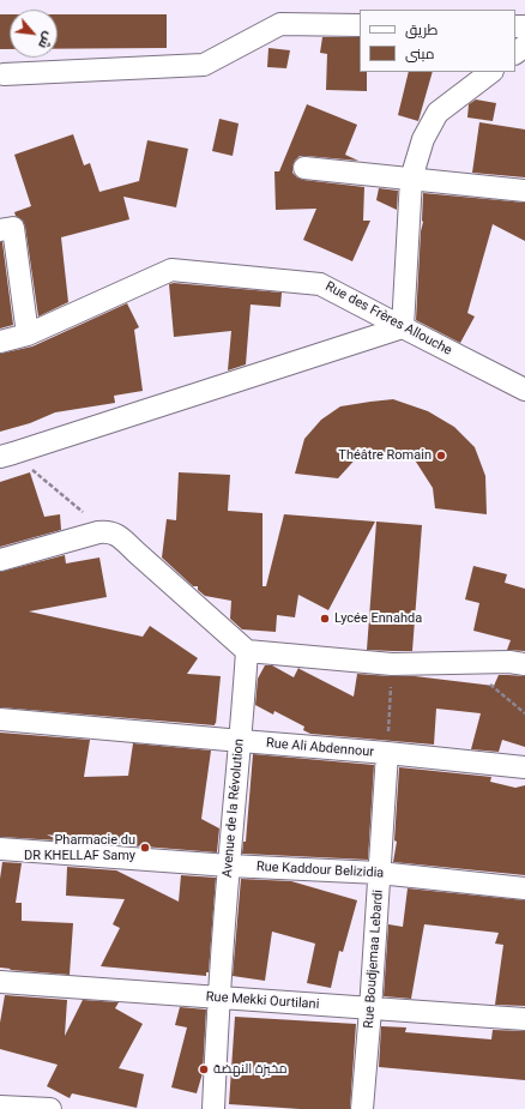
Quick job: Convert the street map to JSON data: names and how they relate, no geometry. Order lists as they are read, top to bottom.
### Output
{
  "streets": {
    "street": [
      "Rue des Frères Allouche",
      "Rue Ali Abdennour",
      "Avenue de la Révolution",
      "Rue Kaddour Belizidia",
      "Rue Boudjemaa Lebardi",
      "Rue Mekki Ourtilani"
    ]
  },
  "crossings": [
    ["Rue Ali Abdennour", "Avenue de la Révolution"],
    ["Rue Ali Abdennour", "Rue Boudjemaa Lebardi"],
    ["Avenue de la Révolution", "Rue Kaddour Belizidia"],
    ["Avenue de la Révolution", "Rue Mekki Ourtilani"],
    ["Rue Kaddour Belizidia", "Rue Boudjemaa Lebardi"],
    ["Rue Boudjemaa Lebardi", "Rue Mekki Ourtilani"]
  ],
  "places": [
    "Théâtre Romain",
    "Lycée Ennahda",
    "Pharmacie du DR KHELLAF Samy",
    "مخبزة النهضة"
  ],
  "legend": ["طريق", "مبنى"],
  "north": "bottom right"
}
